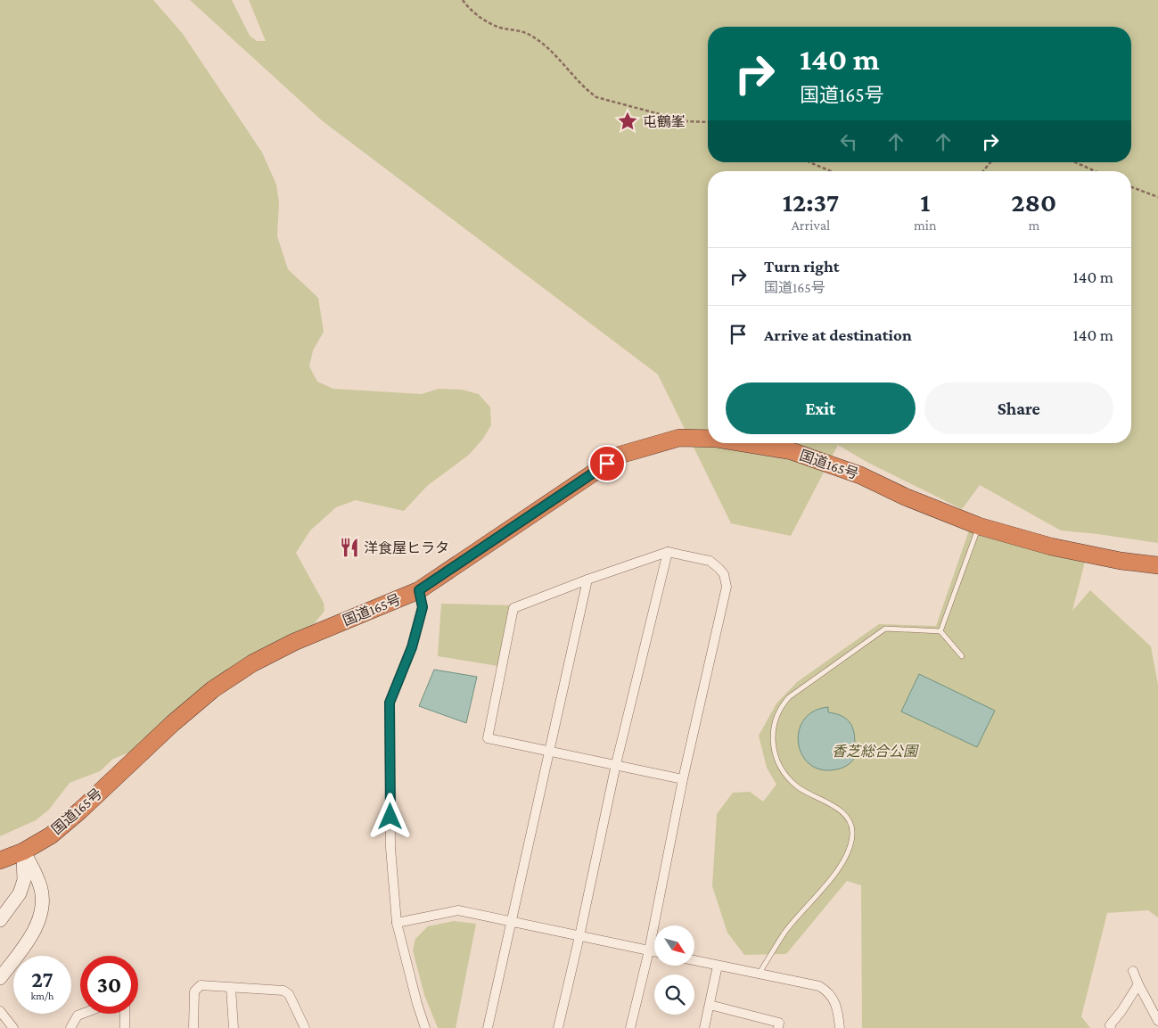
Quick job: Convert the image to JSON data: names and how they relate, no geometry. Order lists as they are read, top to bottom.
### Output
{
  "streets": {
    "highway": ["国道165号"]
  },
  "parks": ["香芝総合公園"],
  "places": {
    "place": ["屯鶴峯"],
    "restaurant": ["洋食屋ヒラタ"]
  },
  "north": "bottom right",
  "page": {
    "turn": ["140 m", "国道165号"],
    "eta": [
      "12:37",
      "Arrival",
      "1",
      "min",
      "280",
      "m"
    ],
    "list": [
      {
        "name": "Turn right",
        "note": "国道165号",
        "value": "140 m"
      },
      {
        "name": "Arrive at destination",
        "value": "140 m"
      }
    ],
    "buttons": ["Exit", "Share"],
    "speed": "27 km/h",
    "limit": "30"
  }
}
